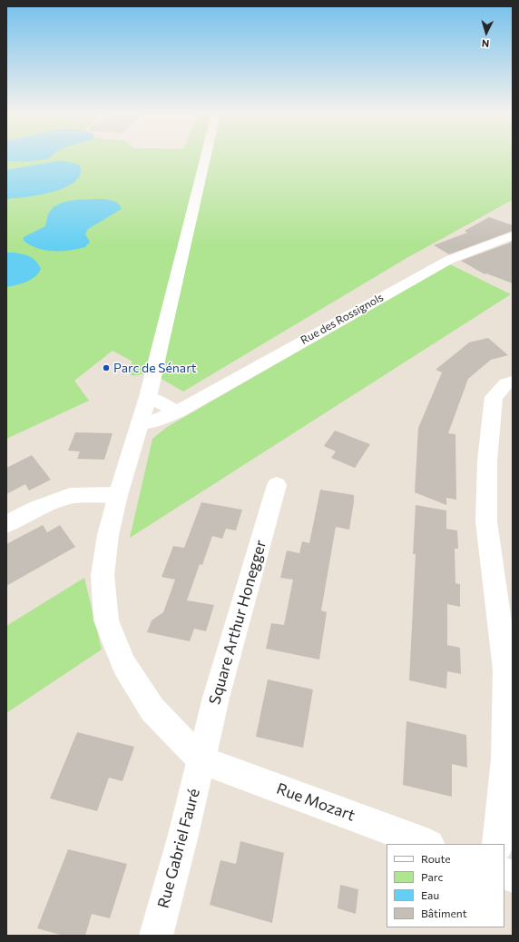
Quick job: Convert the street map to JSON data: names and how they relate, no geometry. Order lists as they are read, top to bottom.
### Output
{
  "streets": {
    "street": [
      "Rue des Rossignols",
      "Square Arthur Honegger",
      "Rue Mozart",
      "Rue Gabriel Fauré"
    ]
  },
  "crossings": [
    ["Square Arthur Honegger", "Rue Mozart"],
    ["Square Arthur Honegger", "Rue Gabriel Fauré"],
    ["Rue Mozart", "Rue Gabriel Fauré"]
  ],
  "places": ["Parc de Sénart"],
  "legend": [
    "Route",
    "Parc",
    "Eau",
    "Bâtiment"
  ],
  "north": "bottom"
}
